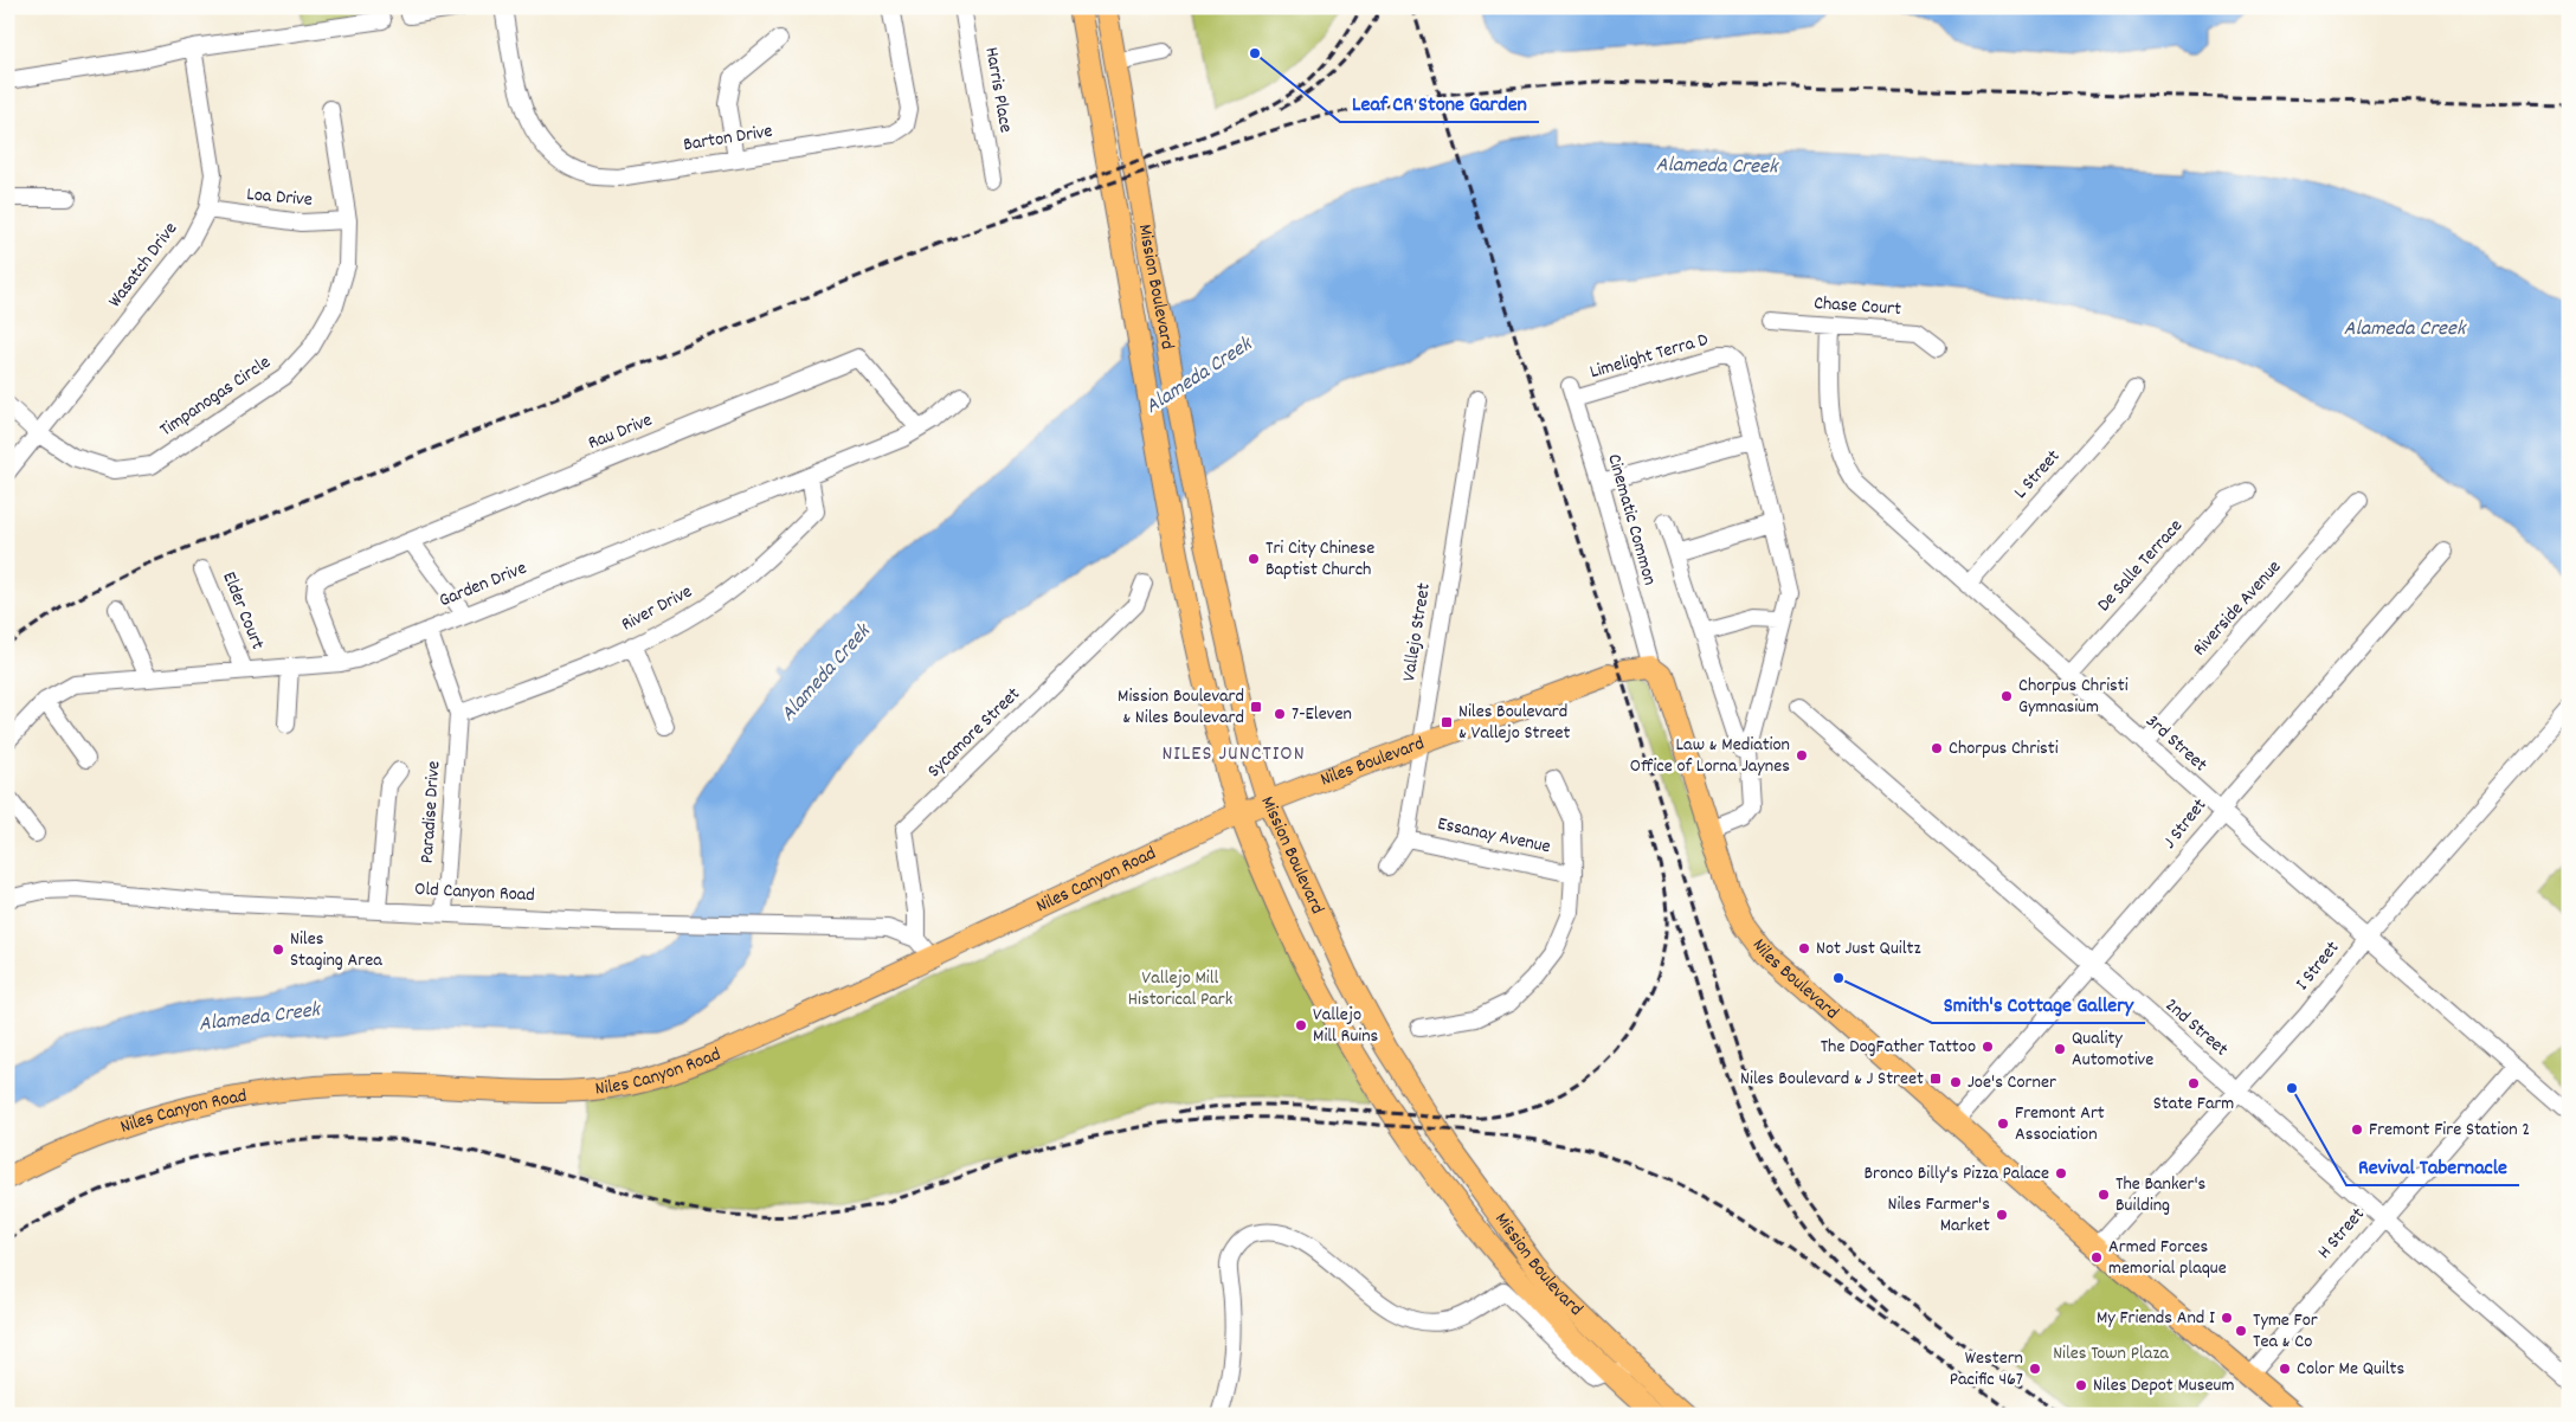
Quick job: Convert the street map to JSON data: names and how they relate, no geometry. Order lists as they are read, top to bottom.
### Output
{
  "streets": {
    "main road": ["Mission Boulevard", "Niles Boulevard", "Niles Canyon Road"],
    "street": [
      "Harris Place",
      "Barton Drive",
      "Loa Drive",
      "Wasatch Drive",
      "Chase Court",
      "Limelight Terra D",
      "Timpanogas Circle",
      "Rau Drive",
      "L Street",
      "Cinematic Common",
      "De Salle Terrace",
      "Garden Drive",
      "River Drive",
      "Riverside Avenue",
      "Elder Court",
      "Vallejo Street",
      "Sycamore Street",
      "3rd Street",
      "Paradise Drive",
      "J Street",
      "Essanay Avenue",
      "Old Canyon Road",
      "I Street",
      "2nd Street",
      "H Street"
    ]
  },
  "crossings": [
    ["Loa Drive", "Wasatch Drive"],
    ["Loa Drive", "Timpanogas Circle"],
    ["Wasatch Drive", "Timpanogas Circle"],
    ["Mission Boulevard", "Niles Boulevard"],
    ["Mission Boulevard", "Niles Canyon Road"],
    ["Chase Court", "3rd Street"],
    ["Limelight Terra D", "Cinematic Common"],
    ["Rau Drive", "Garden Drive"],
    ["L Street", "3rd Street"],
    ["Cinematic Common", "Niles Boulevard"],
    ["De Salle Terrace", "3rd Street"],
    ["Garden Drive", "River Drive"],
    ["Garden Drive", "Elder Court"],
    ["River Drive", "Paradise Drive"],
    ["Riverside Avenue", "3rd Street"],
    ["Vallejo Street", "Niles Boulevard"],
    ["Vallejo Street", "Essanay Avenue"],
    ["Sycamore Street", "Old Canyon Road"],
    ["3rd Street", "J Street"],
    ["3rd Street", "I Street"],
    ["3rd Street", "H Street"],
    ["Niles Boulevard", "J Street"],
    ["Niles Boulevard", "Niles Canyon Road"],
    ["Niles Boulevard", "I Street"],
    ["Niles Boulevard", "H Street"],
    ["Paradise Drive", "Old Canyon Road"],
    ["J Street", "2nd Street"],
    ["I Street", "2nd Street"],
    ["2nd Street", "H Street"]
  ],
  "districts": ["NILES JUNCTION"],
  "water": ["Alameda Creek"],
  "parks": ["Vallejo Mill Historical Park", "Niles Town Plaza"],
  "places": {
    "other": [
      "Leaf CR Stone Garden",
      "Tri City Chinese Baptist Church",
      "Chorpus Christi Gymnasium",
      "7-Eleven",
      "Chorpus Christi",
      "Law & Mediation Office of Lorna Jaynes",
      "Not Just Quiltz",
      "Niles Staging Area",
      "Smith's Cottage Gallery",
      "Vallejo Mill Ruins",
      "The DogFather Tattoo",
      "Quality Automotive",
      "Joe's Corner",
      "State Farm",
      "Revival Tabernacle",
      "Fremont Art Association",
      "Fremont Fire Station 2",
      "Bronco Billy's Pizza Palace",
      "The Banker's Building",
      "Niles Farmer's Market",
      "Armed Forces memorial plaque",
      "My Friends And I",
      "Tyme For Tea & Co",
      "Western Pacific 467",
      "Color Me Quilts",
      "Niles Depot Museum"
    ],
    "transit": ["Mission Boulevard & Niles Boulevard", "Niles Boulevard & Vallejo Street", "Niles Boulevard & J Street"]
  }
}
